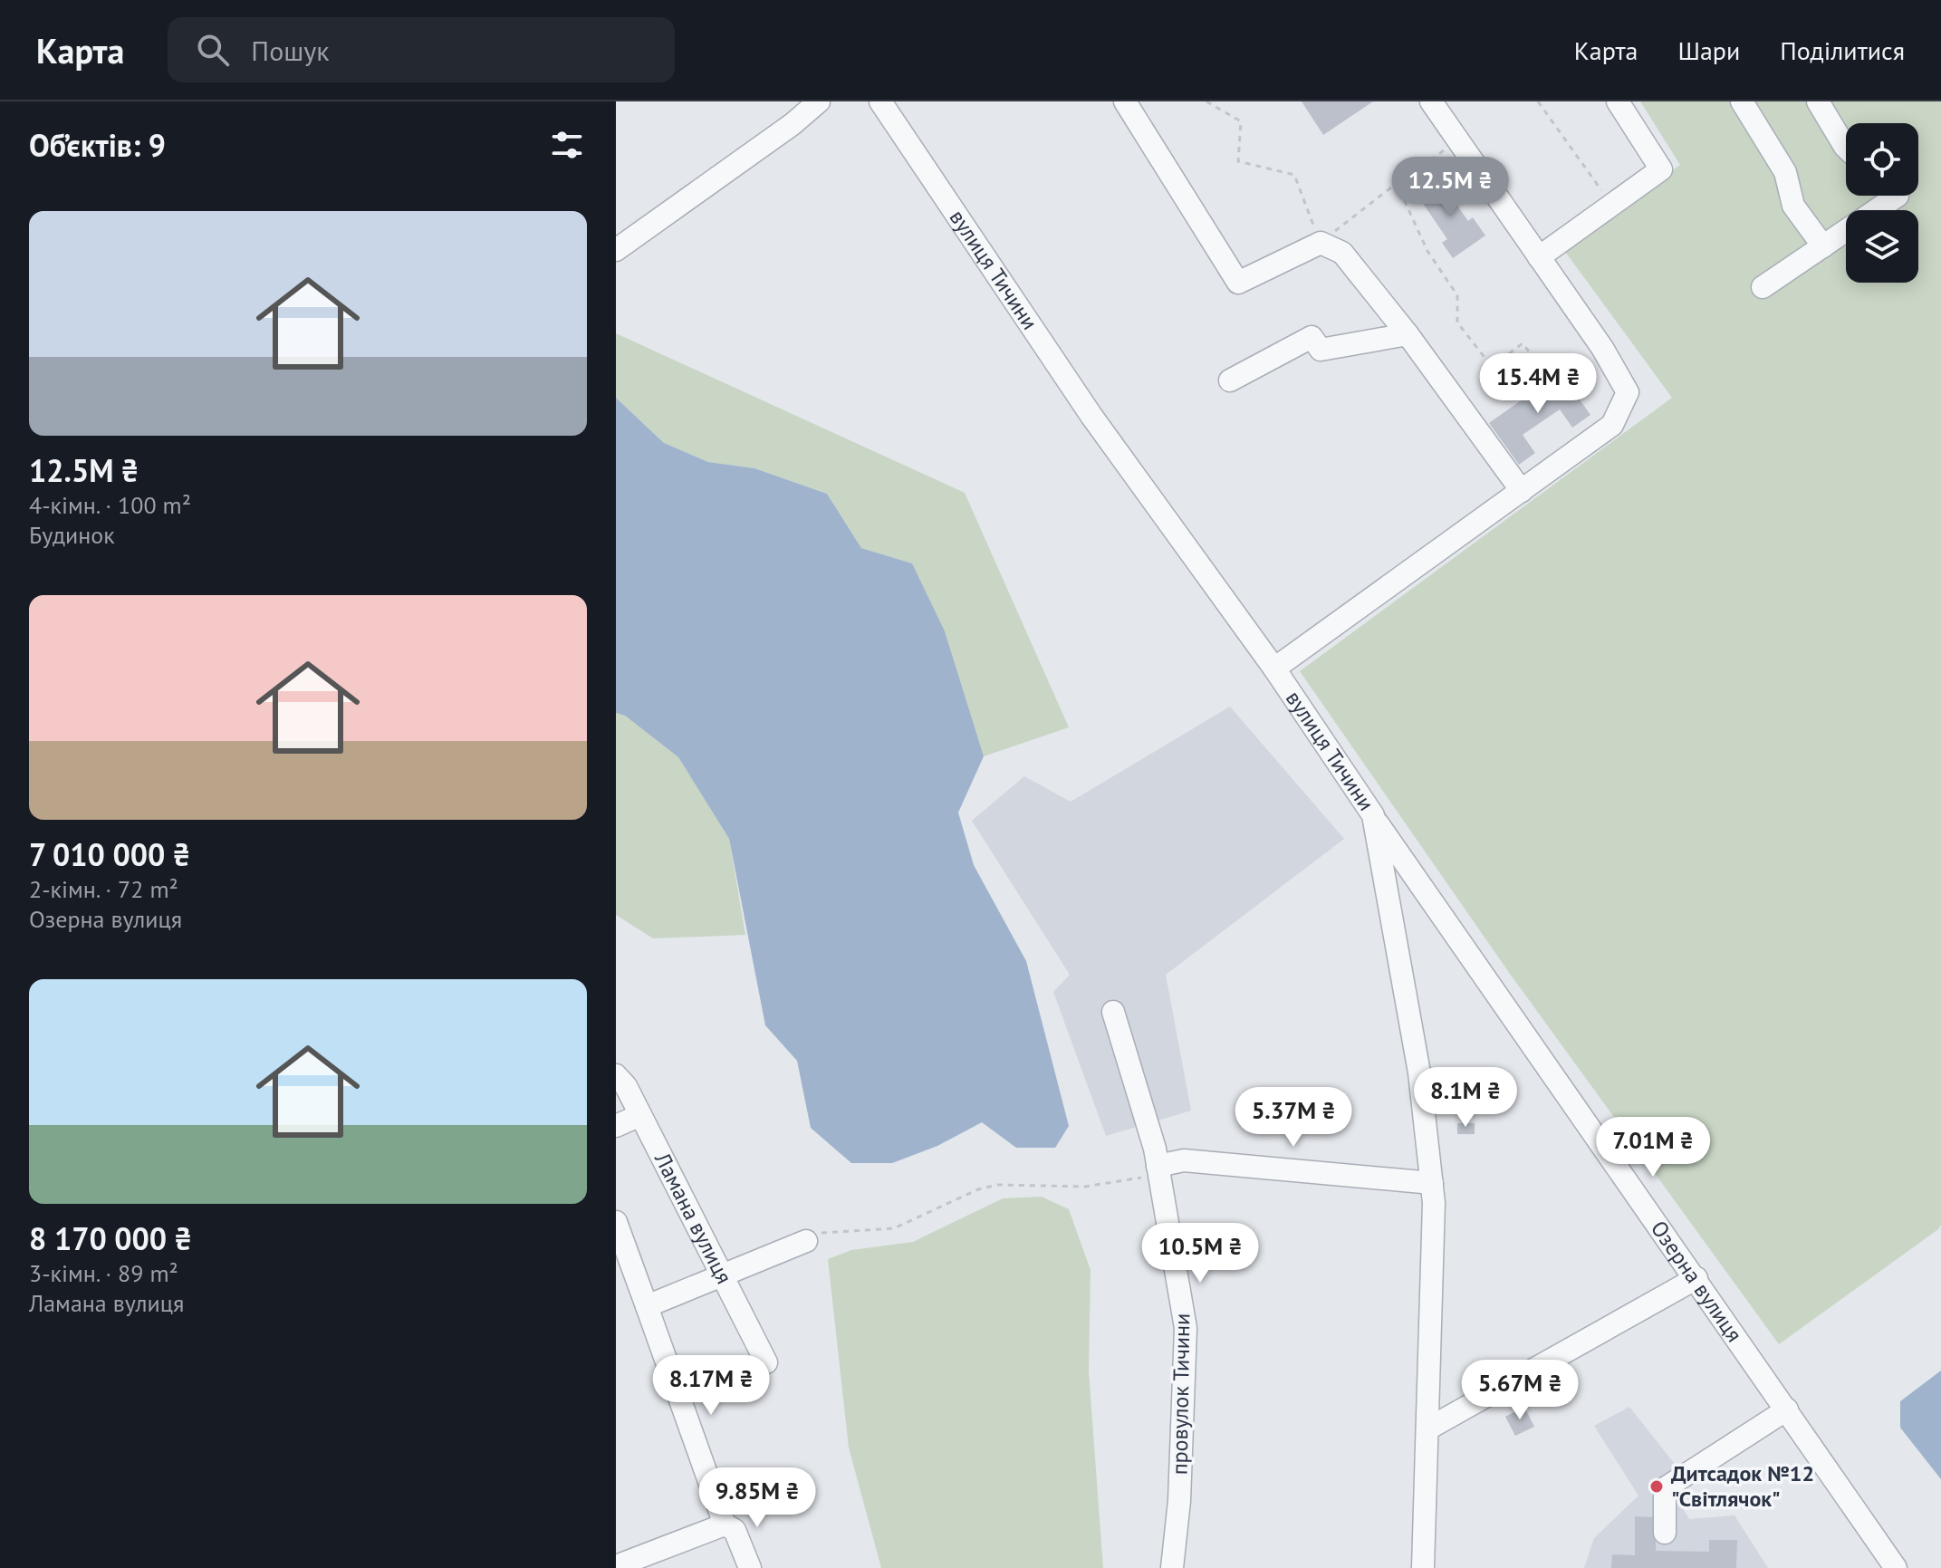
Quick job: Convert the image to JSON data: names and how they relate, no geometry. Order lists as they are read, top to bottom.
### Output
{
  "streets": {
    "street": [
      "вулиця Тичини",
      "Ламана вулиця",
      "Озерна вулиця",
      "провулок Тичини"
    ]
  },
  "crossings": [
    ["вулиця Тичини", "Озерна вулиця"]
  ],
  "places": ["Дитсадок №12 \"Світлячок\""],
  "page": {
    "header": "Карта",
    "search": "Пошук",
    "nav": ["Карта", "Шари", "Поділитися"],
    "heading": "Об’єктів: 9",
    "price": [
      "12.5M ₴",
      "15.4M ₴",
      "8.1M ₴",
      "5.37M ₴",
      "7.01M ₴",
      "10.5M ₴",
      "8.17M ₴",
      "5.67M ₴",
      "9.85M ₴"
    ],
    "list": [
      {
        "name": "12.5M ₴",
        "note": "4-кімн. · 100 m² · Будинок"
      },
      {
        "name": "7 010 000 ₴",
        "note": "2-кімн. · 72 m² · Озерна вулиця"
      },
      {
        "name": "8 170 000 ₴",
        "note": "3-кімн. · 89 m² · Ламана вулиця"
      }
    ]
  }
}
